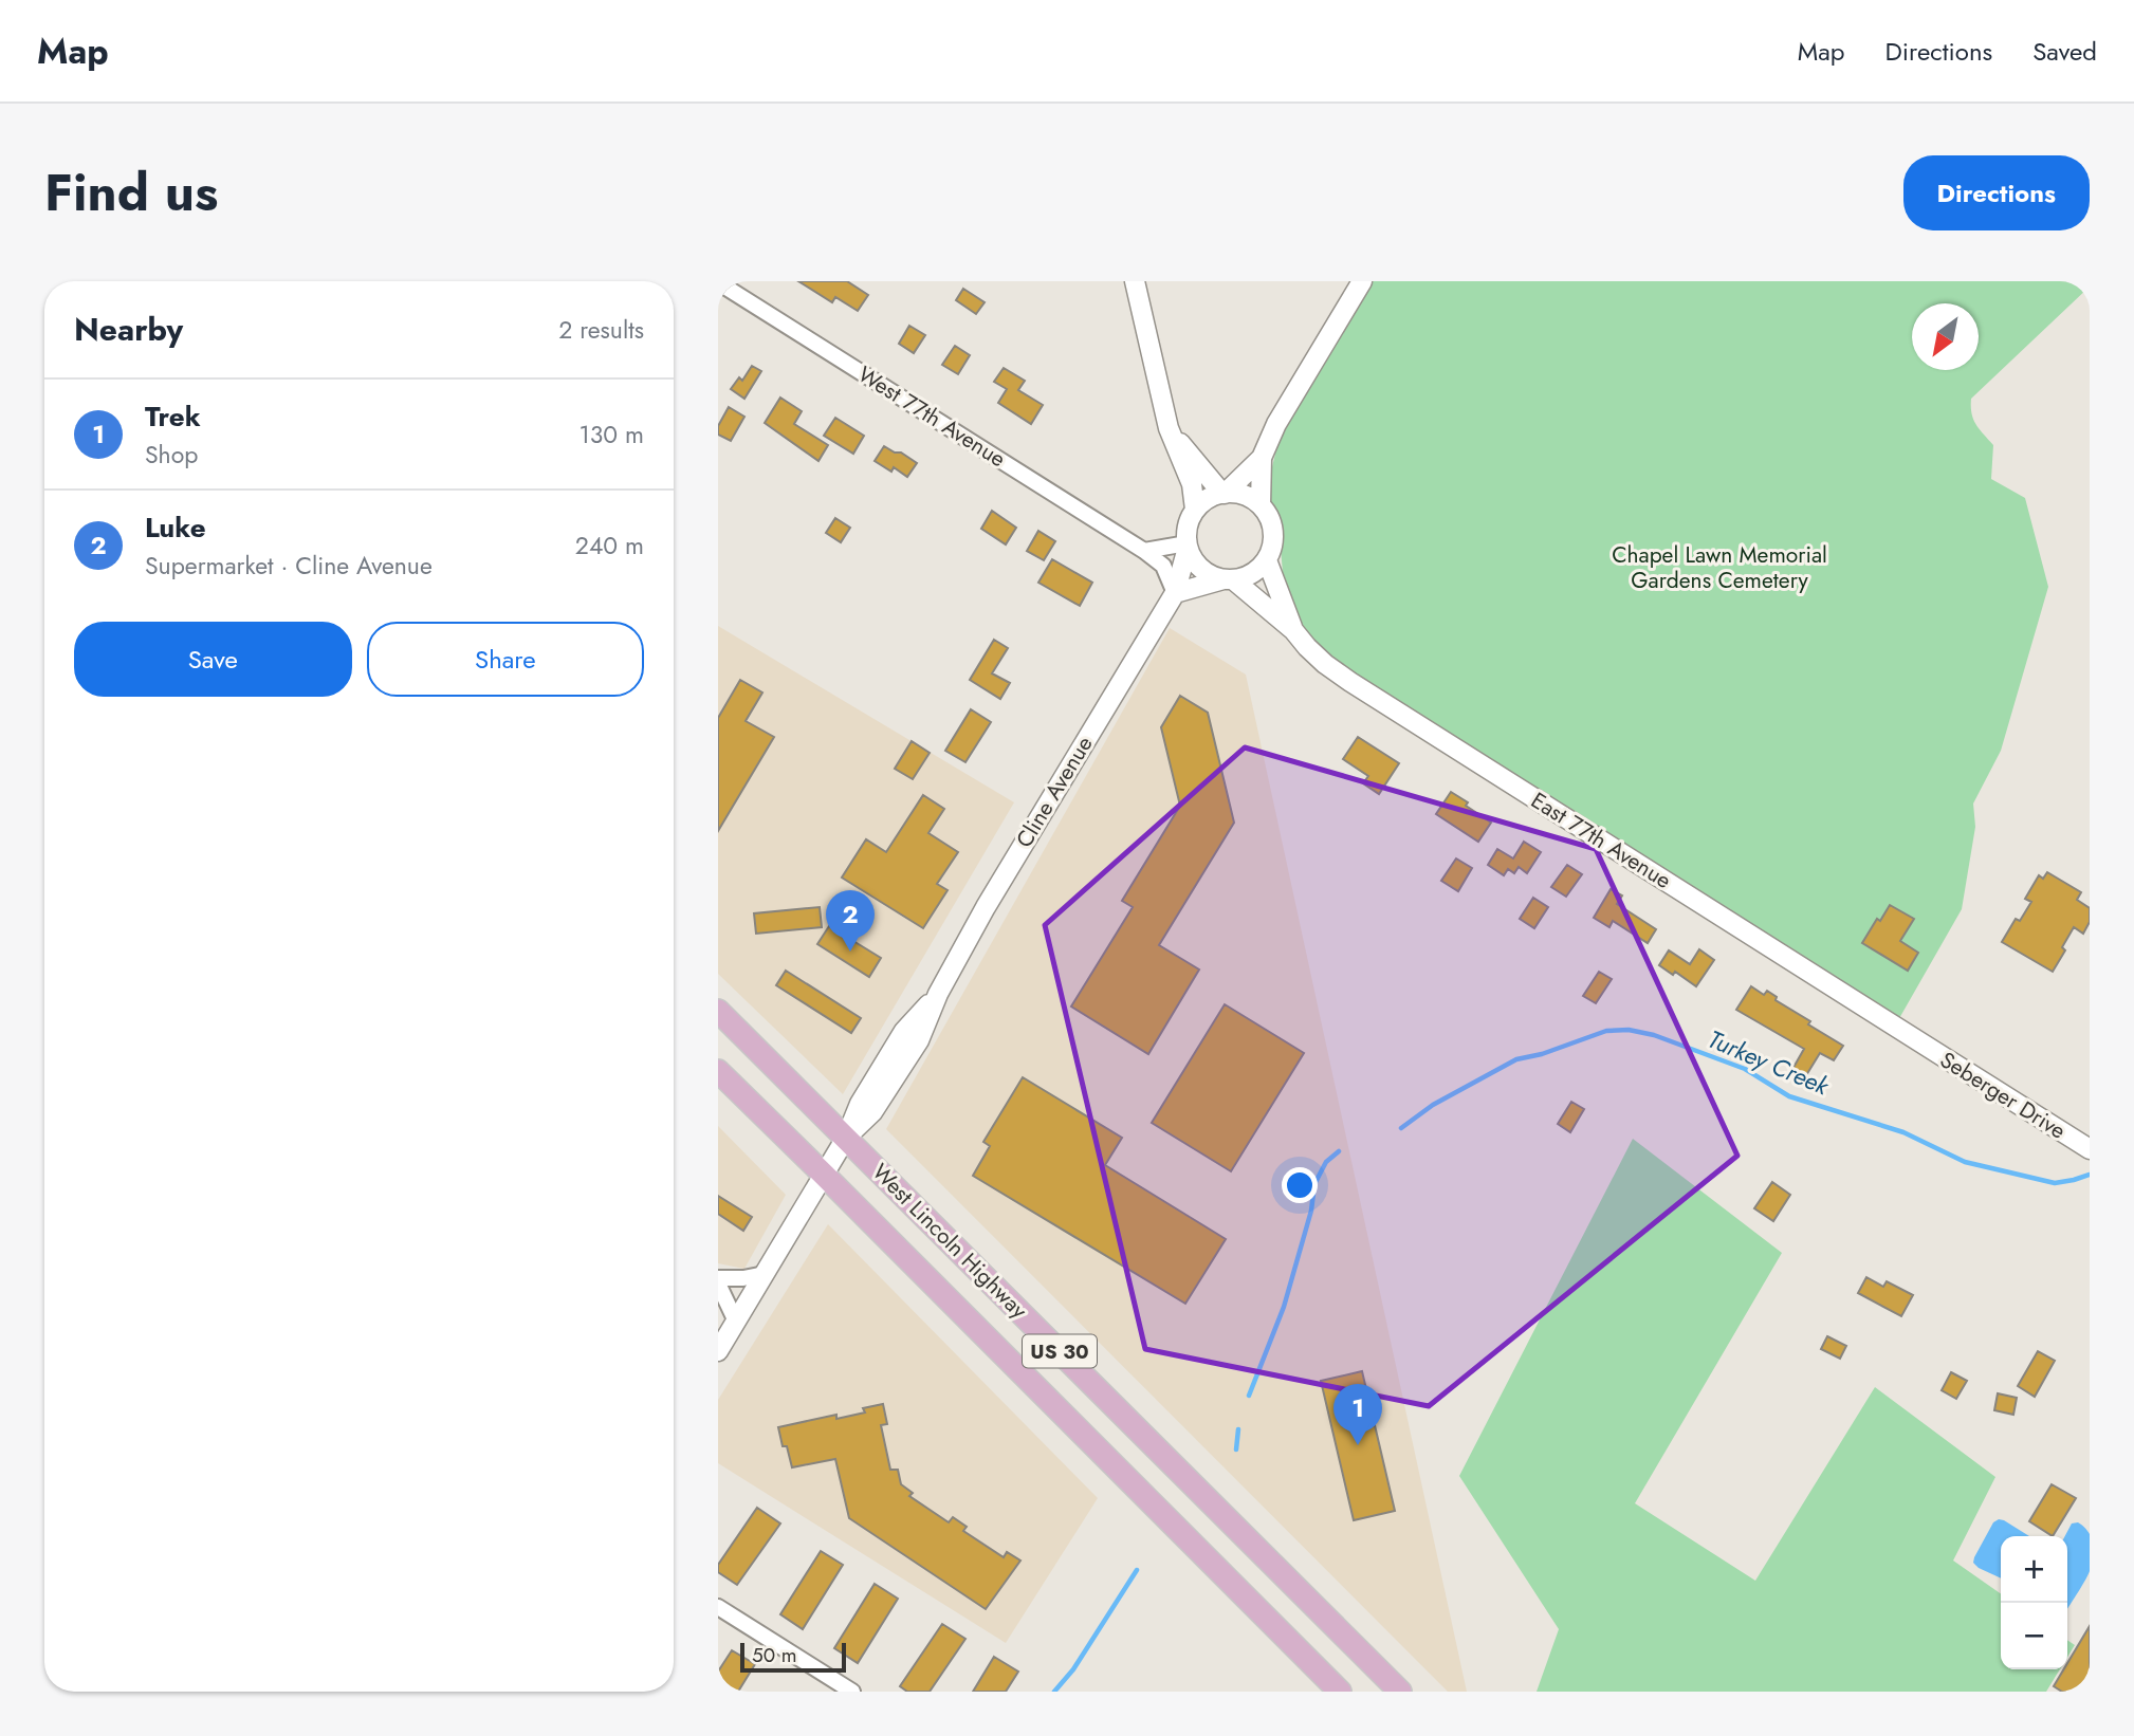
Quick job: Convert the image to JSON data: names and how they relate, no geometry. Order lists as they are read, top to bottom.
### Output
{
  "streets": {
    "main road": ["West Lincoln Highway", "US 30"],
    "street": [
      "West 77th Avenue",
      "Cline Avenue",
      "East 77th Avenue",
      "Seberger Drive"
    ]
  },
  "crossings": [
    ["West 77th Avenue", "Cline Avenue"],
    ["Cline Avenue", "East 77th Avenue"],
    ["Cline Avenue", "West Lincoln Highway"],
    ["East 77th Avenue", "Seberger Drive"]
  ],
  "water": ["Turkey Creek"],
  "parks": ["Chapel Lawn Memorial Gardens Cemetery"],
  "scale_bar": "50 m",
  "north": "bottom left",
  "page": {
    "header": "Map",
    "nav": ["Map", "Directions", "Saved"],
    "title": "Find us",
    "buttons": [
      "Directions",
      ["Save", "Share"]
    ],
    "heading": ["Nearby", "2 results"],
    "list": [
      {
        "mark": "1",
        "name": "Trek",
        "note": "Shop",
        "value": "130 m"
      },
      {
        "mark": "2",
        "name": "Luke",
        "note": "Supermarket · Cline Avenue",
        "value": "240 m"
      }
    ],
    "pins": ["2", "1"],
    "map_buttons": ["+", "−"],
    "scale": "50 m"
  }
}
